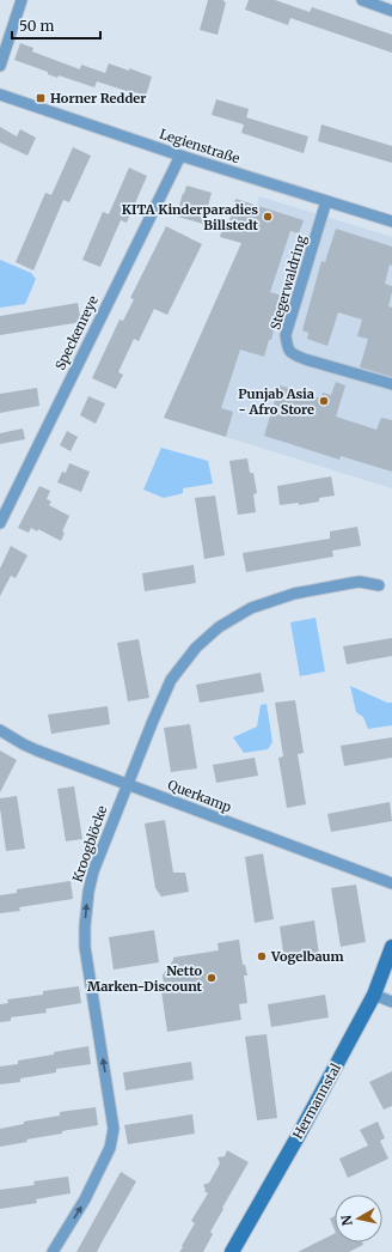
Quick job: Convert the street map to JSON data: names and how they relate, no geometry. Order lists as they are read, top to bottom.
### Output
{
  "streets": {
    "street": [
      "Legienstraße",
      "Stegerwaldring",
      "Speckenreye",
      "Querkamp",
      "Kroogblöcke",
      "Hermannstal"
    ]
  },
  "crossings": [
    ["Legienstraße", "Stegerwaldring"],
    ["Legienstraße", "Speckenreye"],
    ["Querkamp", "Kroogblöcke"]
  ],
  "one_way": ["Kroogblöcke"],
  "places": {
    "transit": ["Horner Redder"],
    "other": [
      "KITA Kinderparadies Billstedt",
      "Punjab Asia - Afro Store",
      "Vogelbaum",
      "Netto Marken-Discount"
    ]
  },
  "scale_bar": "50 m",
  "north": "left"
}
